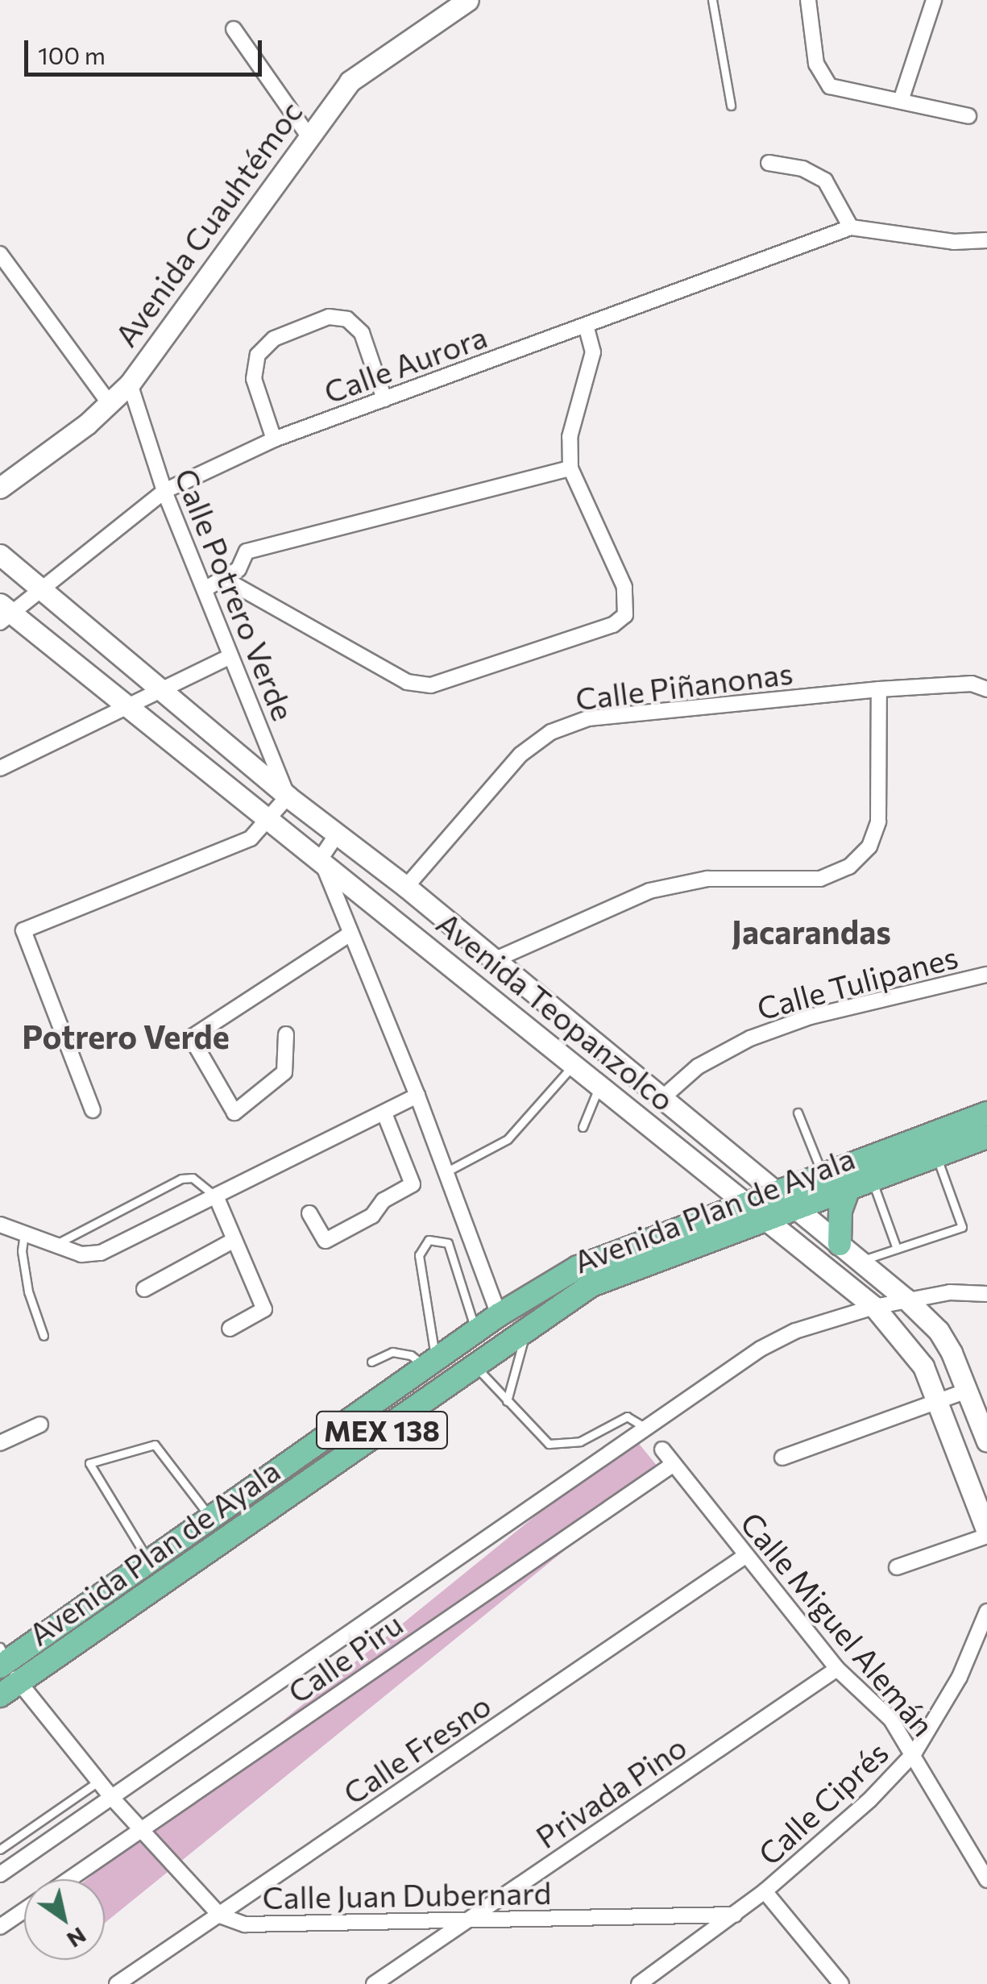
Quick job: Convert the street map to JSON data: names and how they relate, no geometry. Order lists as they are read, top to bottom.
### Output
{
  "streets": {
    "main road": [
      "Avenida Cuauhtémoc",
      "Avenida Teopanzolco",
      "Avenida Plan de Ayala",
      "MEX 138"
    ],
    "street": [
      "Calle Aurora",
      "Calle Potrero Verde",
      "Calle Piñanonas",
      "Calle Tulipanes",
      "Calle Miguel Alemán",
      "Calle Piru",
      "Calle Fresno",
      "Privada Pino",
      "Calle Ciprés",
      "Calle Juan Dubernard"
    ]
  },
  "crossings": [
    ["Avenida Cuauhtémoc", "Calle Potrero Verde"],
    ["Calle Aurora", "Calle Potrero Verde"],
    ["Calle Aurora", "Avenida Teopanzolco"],
    ["Calle Potrero Verde", "Avenida Teopanzolco"],
    ["Calle Piñanonas", "Avenida Teopanzolco"],
    ["Calle Tulipanes", "Avenida Teopanzolco"],
    ["Avenida Teopanzolco", "Avenida Plan de Ayala"],
    ["Avenida Plan de Ayala", "Calle Juan Dubernard"],
    ["Calle Miguel Alemán", "Calle Piru"],
    ["Calle Miguel Alemán", "Calle Fresno"],
    ["Calle Miguel Alemán", "Privada Pino"],
    ["Calle Miguel Alemán", "Calle Ciprés"],
    ["Calle Piru", "Calle Juan Dubernard"],
    ["Calle Fresno", "Calle Juan Dubernard"],
    ["Privada Pino", "Calle Juan Dubernard"],
    ["Calle Ciprés", "Calle Juan Dubernard"]
  ],
  "districts": ["Jacarandas", "Potrero Verde"],
  "scale_bar": "100 m",
  "north": "bottom right"
}
